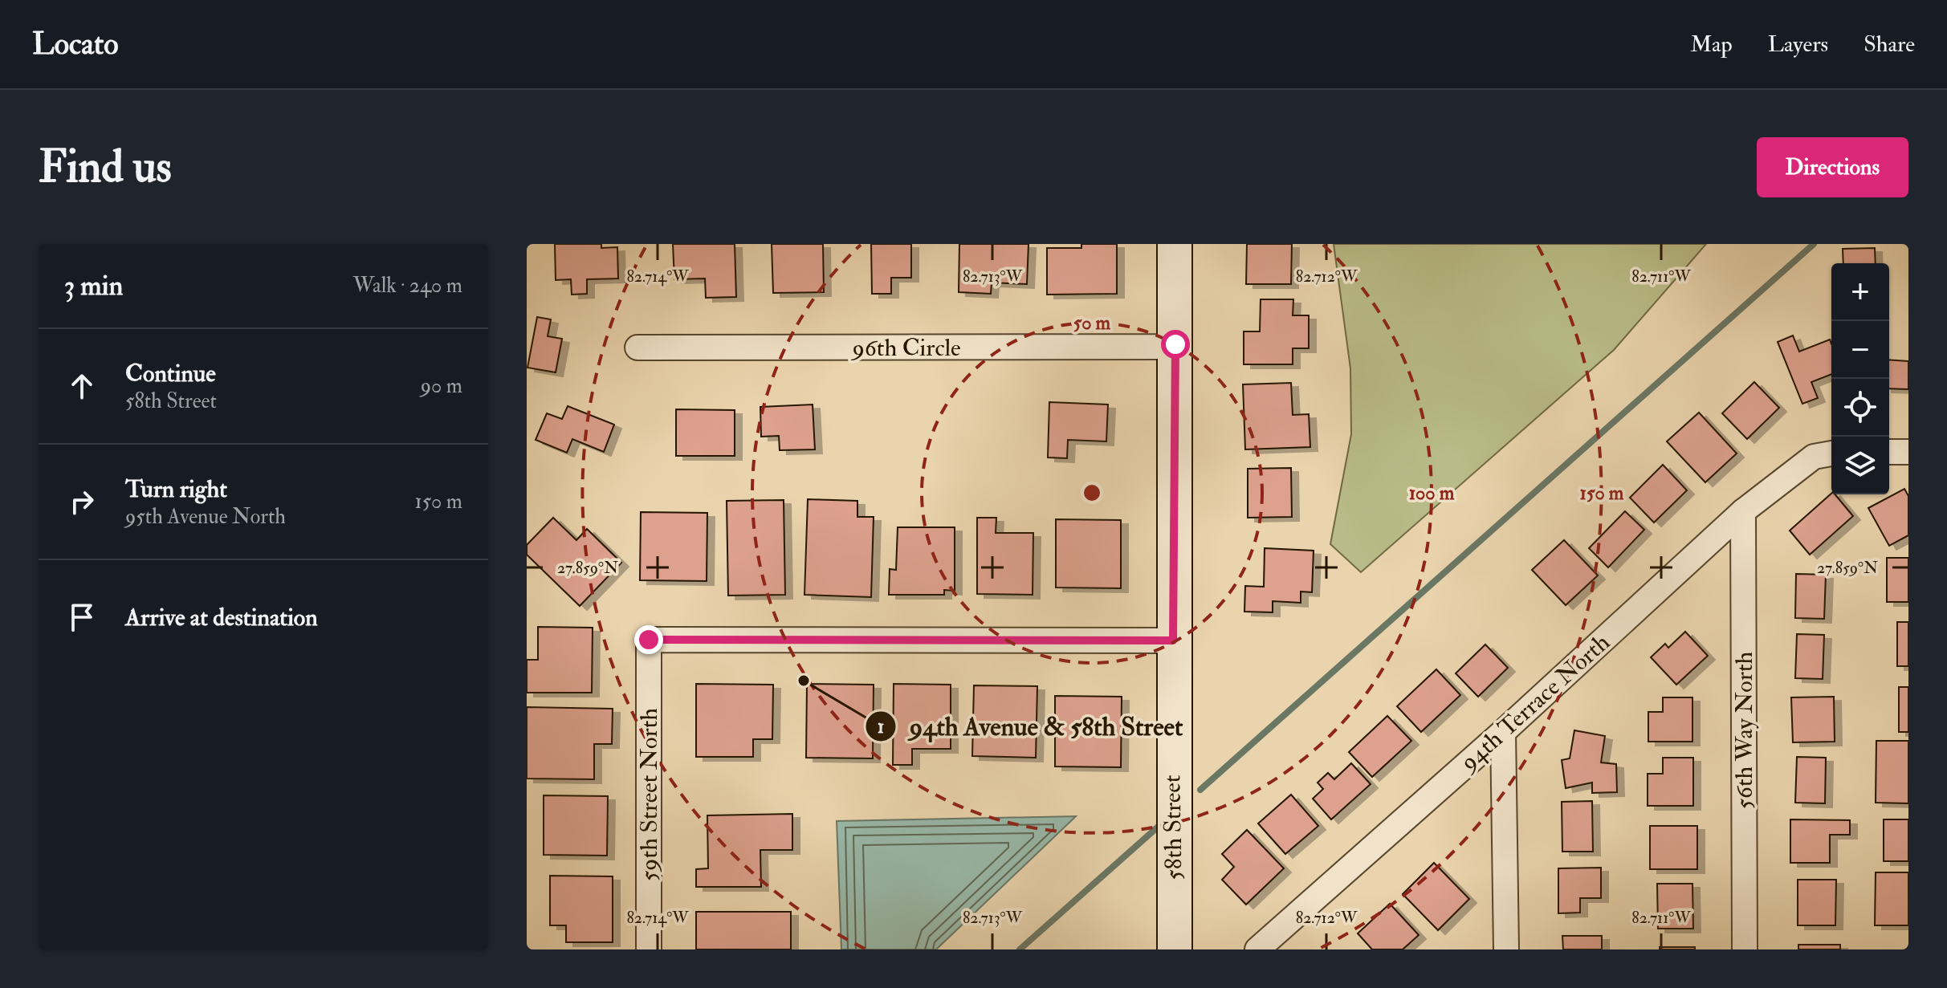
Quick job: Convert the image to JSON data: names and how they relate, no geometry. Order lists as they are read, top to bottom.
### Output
{
  "streets": {
    "street": [
      "96th Circle",
      "94th Terrace North",
      "56th Way North",
      "59th Street North",
      "58th Street"
    ]
  },
  "crossings": [
    ["96th Circle", "58th Street"],
    ["94th Terrace North", "56th Way North"],
    ["59th Street North", "58th Street"]
  ],
  "places": ["94th Avenue & 58th Street"],
  "page": {
    "header": "Locato",
    "nav": ["Map", "Layers", "Share"],
    "buttons": "Directions",
    "title": "Find us",
    "heading": ["3 min", "Walk · 240 m"],
    "map_buttons": ["+", "−"],
    "list": [
      ["Continue", "58th Street", "90 m"],
      ["Turn right", "95th Avenue North", "150 m"],
      "Arrive at destination"
    ]
  },
  "coordinates": [
    "82.714°W",
    "82.713°W",
    "82.712°W",
    "82.711°W",
    "27.859°N"
  ],
  "rings": ["50 m", "100 m", "150 m"]
}
